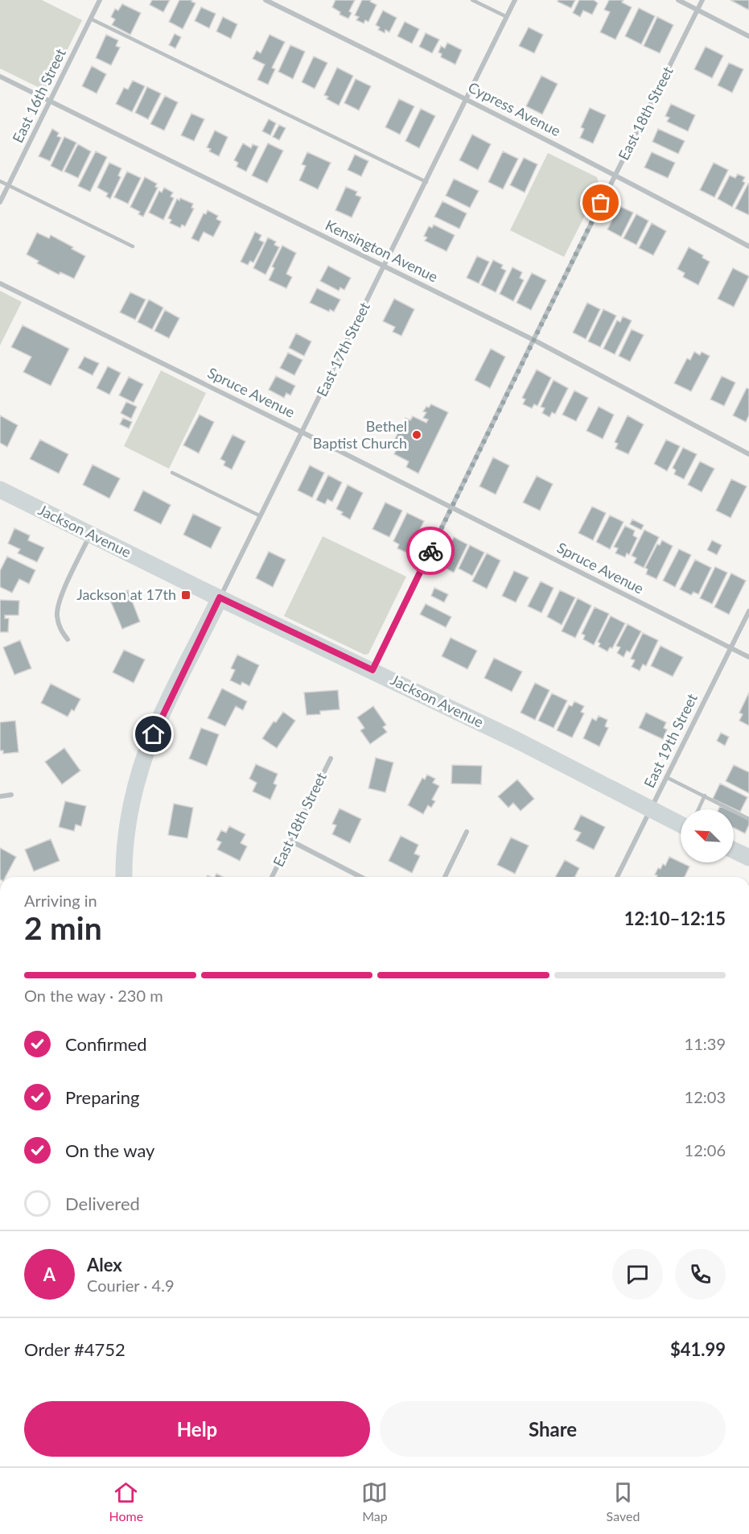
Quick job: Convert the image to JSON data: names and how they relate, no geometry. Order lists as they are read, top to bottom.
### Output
{
  "streets": {
    "street": [
      "East 16th Street",
      "Cypress Avenue",
      "East 18th Street",
      "Kensington Avenue",
      "East 17th Street",
      "Spruce Avenue",
      "Jackson Avenue",
      "East 19th Street"
    ]
  },
  "crossings": [
    ["East 16th Street", "Kensington Avenue"],
    ["Cypress Avenue", "East 18th Street"],
    ["Cypress Avenue", "East 17th Street"],
    ["East 18th Street", "Kensington Avenue"],
    ["East 18th Street", "Spruce Avenue"],
    ["East 18th Street", "Jackson Avenue"],
    ["Kensington Avenue", "East 17th Street"],
    ["East 17th Street", "Spruce Avenue"],
    ["East 17th Street", "Jackson Avenue"],
    ["Spruce Avenue", "East 19th Street"],
    ["Jackson Avenue", "East 19th Street"]
  ],
  "places": {
    "other": ["Bethel Baptist Church"],
    "transit": ["Jackson at 17th"]
  },
  "north": "top left",
  "page": {
    "heading": ["2 min", "Arriving in", "12:10–12:15"],
    "panel": [
      "Alex",
      "Courier · 4.9",
      "Order #4752",
      "$41.99"
    ],
    "bar": "On the way · 230 m",
    "list": [
      ["Confirmed", "11:39"],
      ["Preparing", "12:03"],
      ["On the way", "12:06"],
      "Delivered"
    ],
    "round": "A",
    "buttons": ["Help", "Share"],
    "tabs": ["Home", "Map", "Saved"]
  }
}
